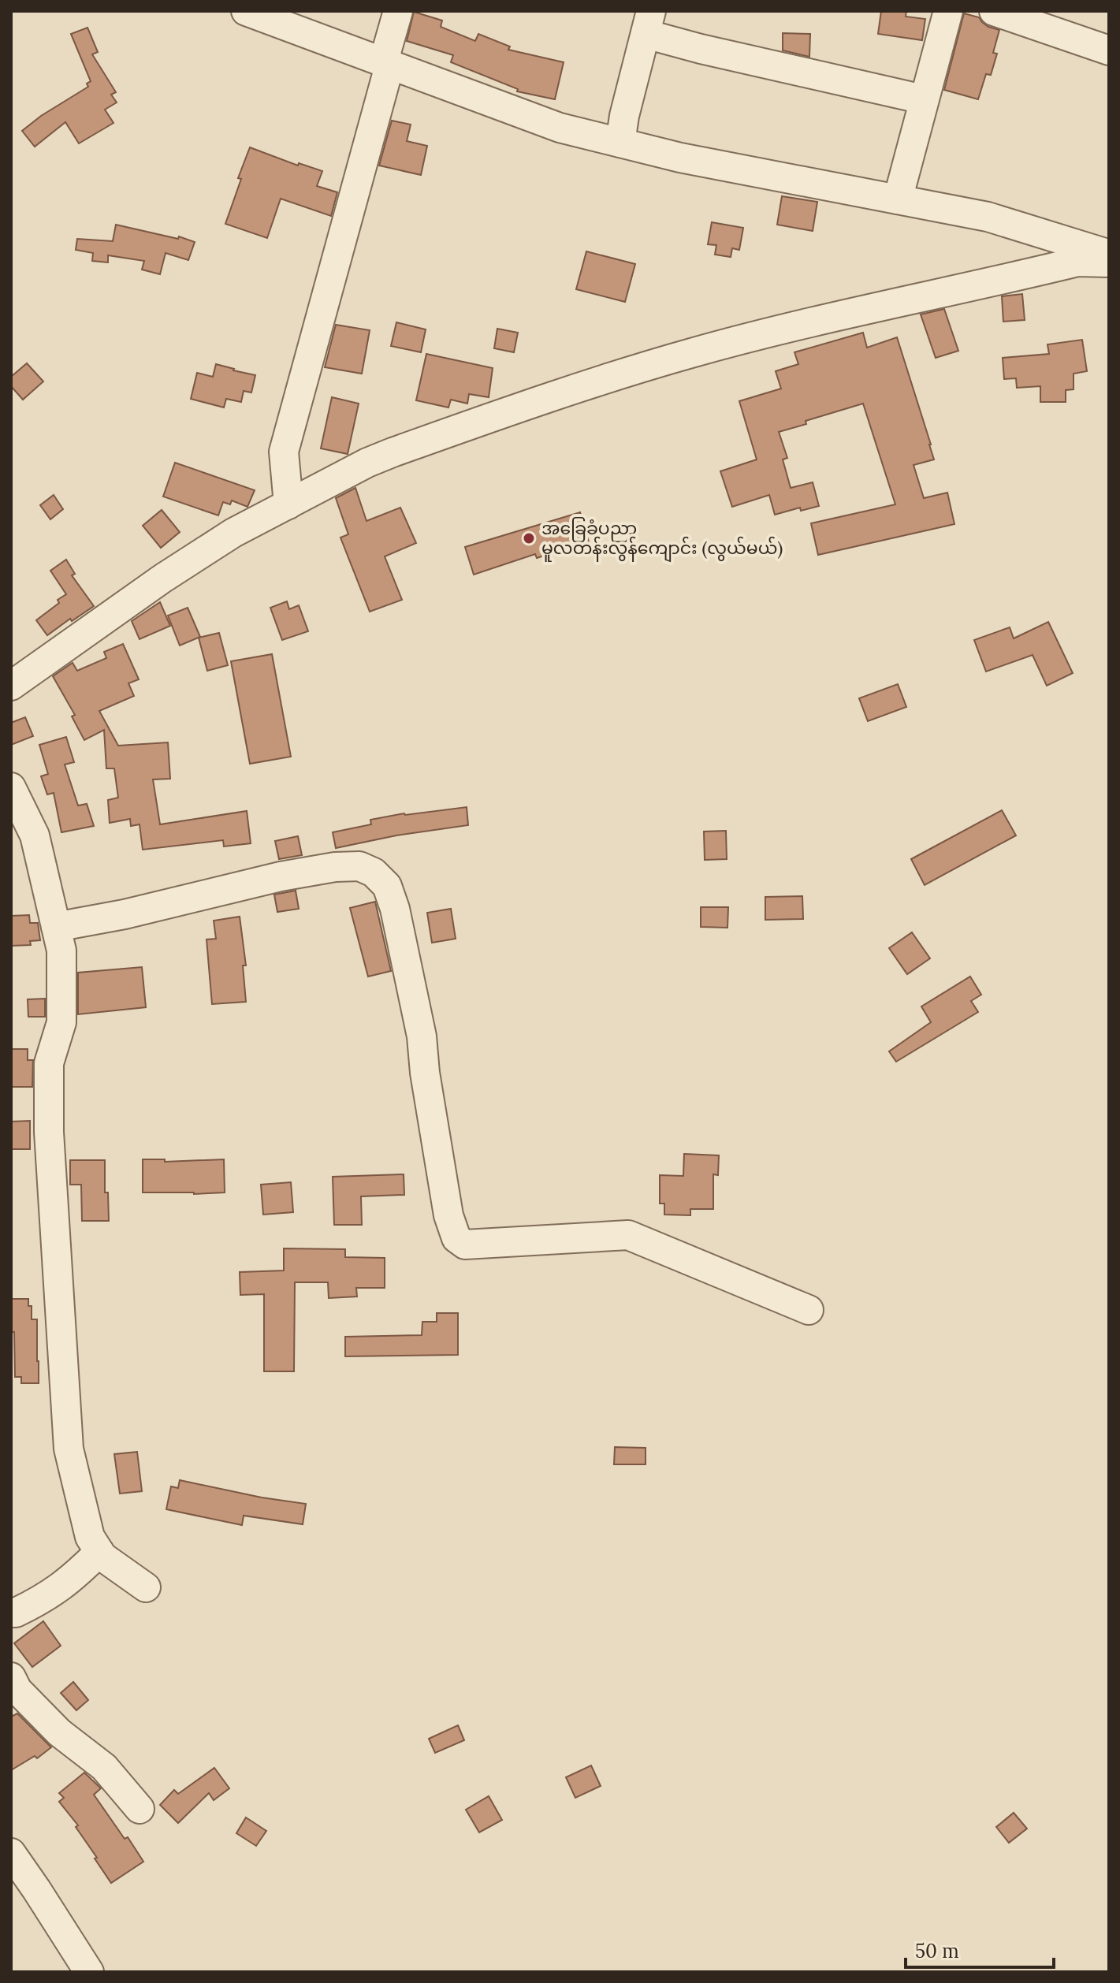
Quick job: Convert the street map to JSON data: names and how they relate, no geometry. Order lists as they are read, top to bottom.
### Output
{
  "places": ["အခြေခံပညာ မူလတန်းလွန်ကျောင်း (လွယ်မယ်)"],
  "scale_bar": "50 m"
}
